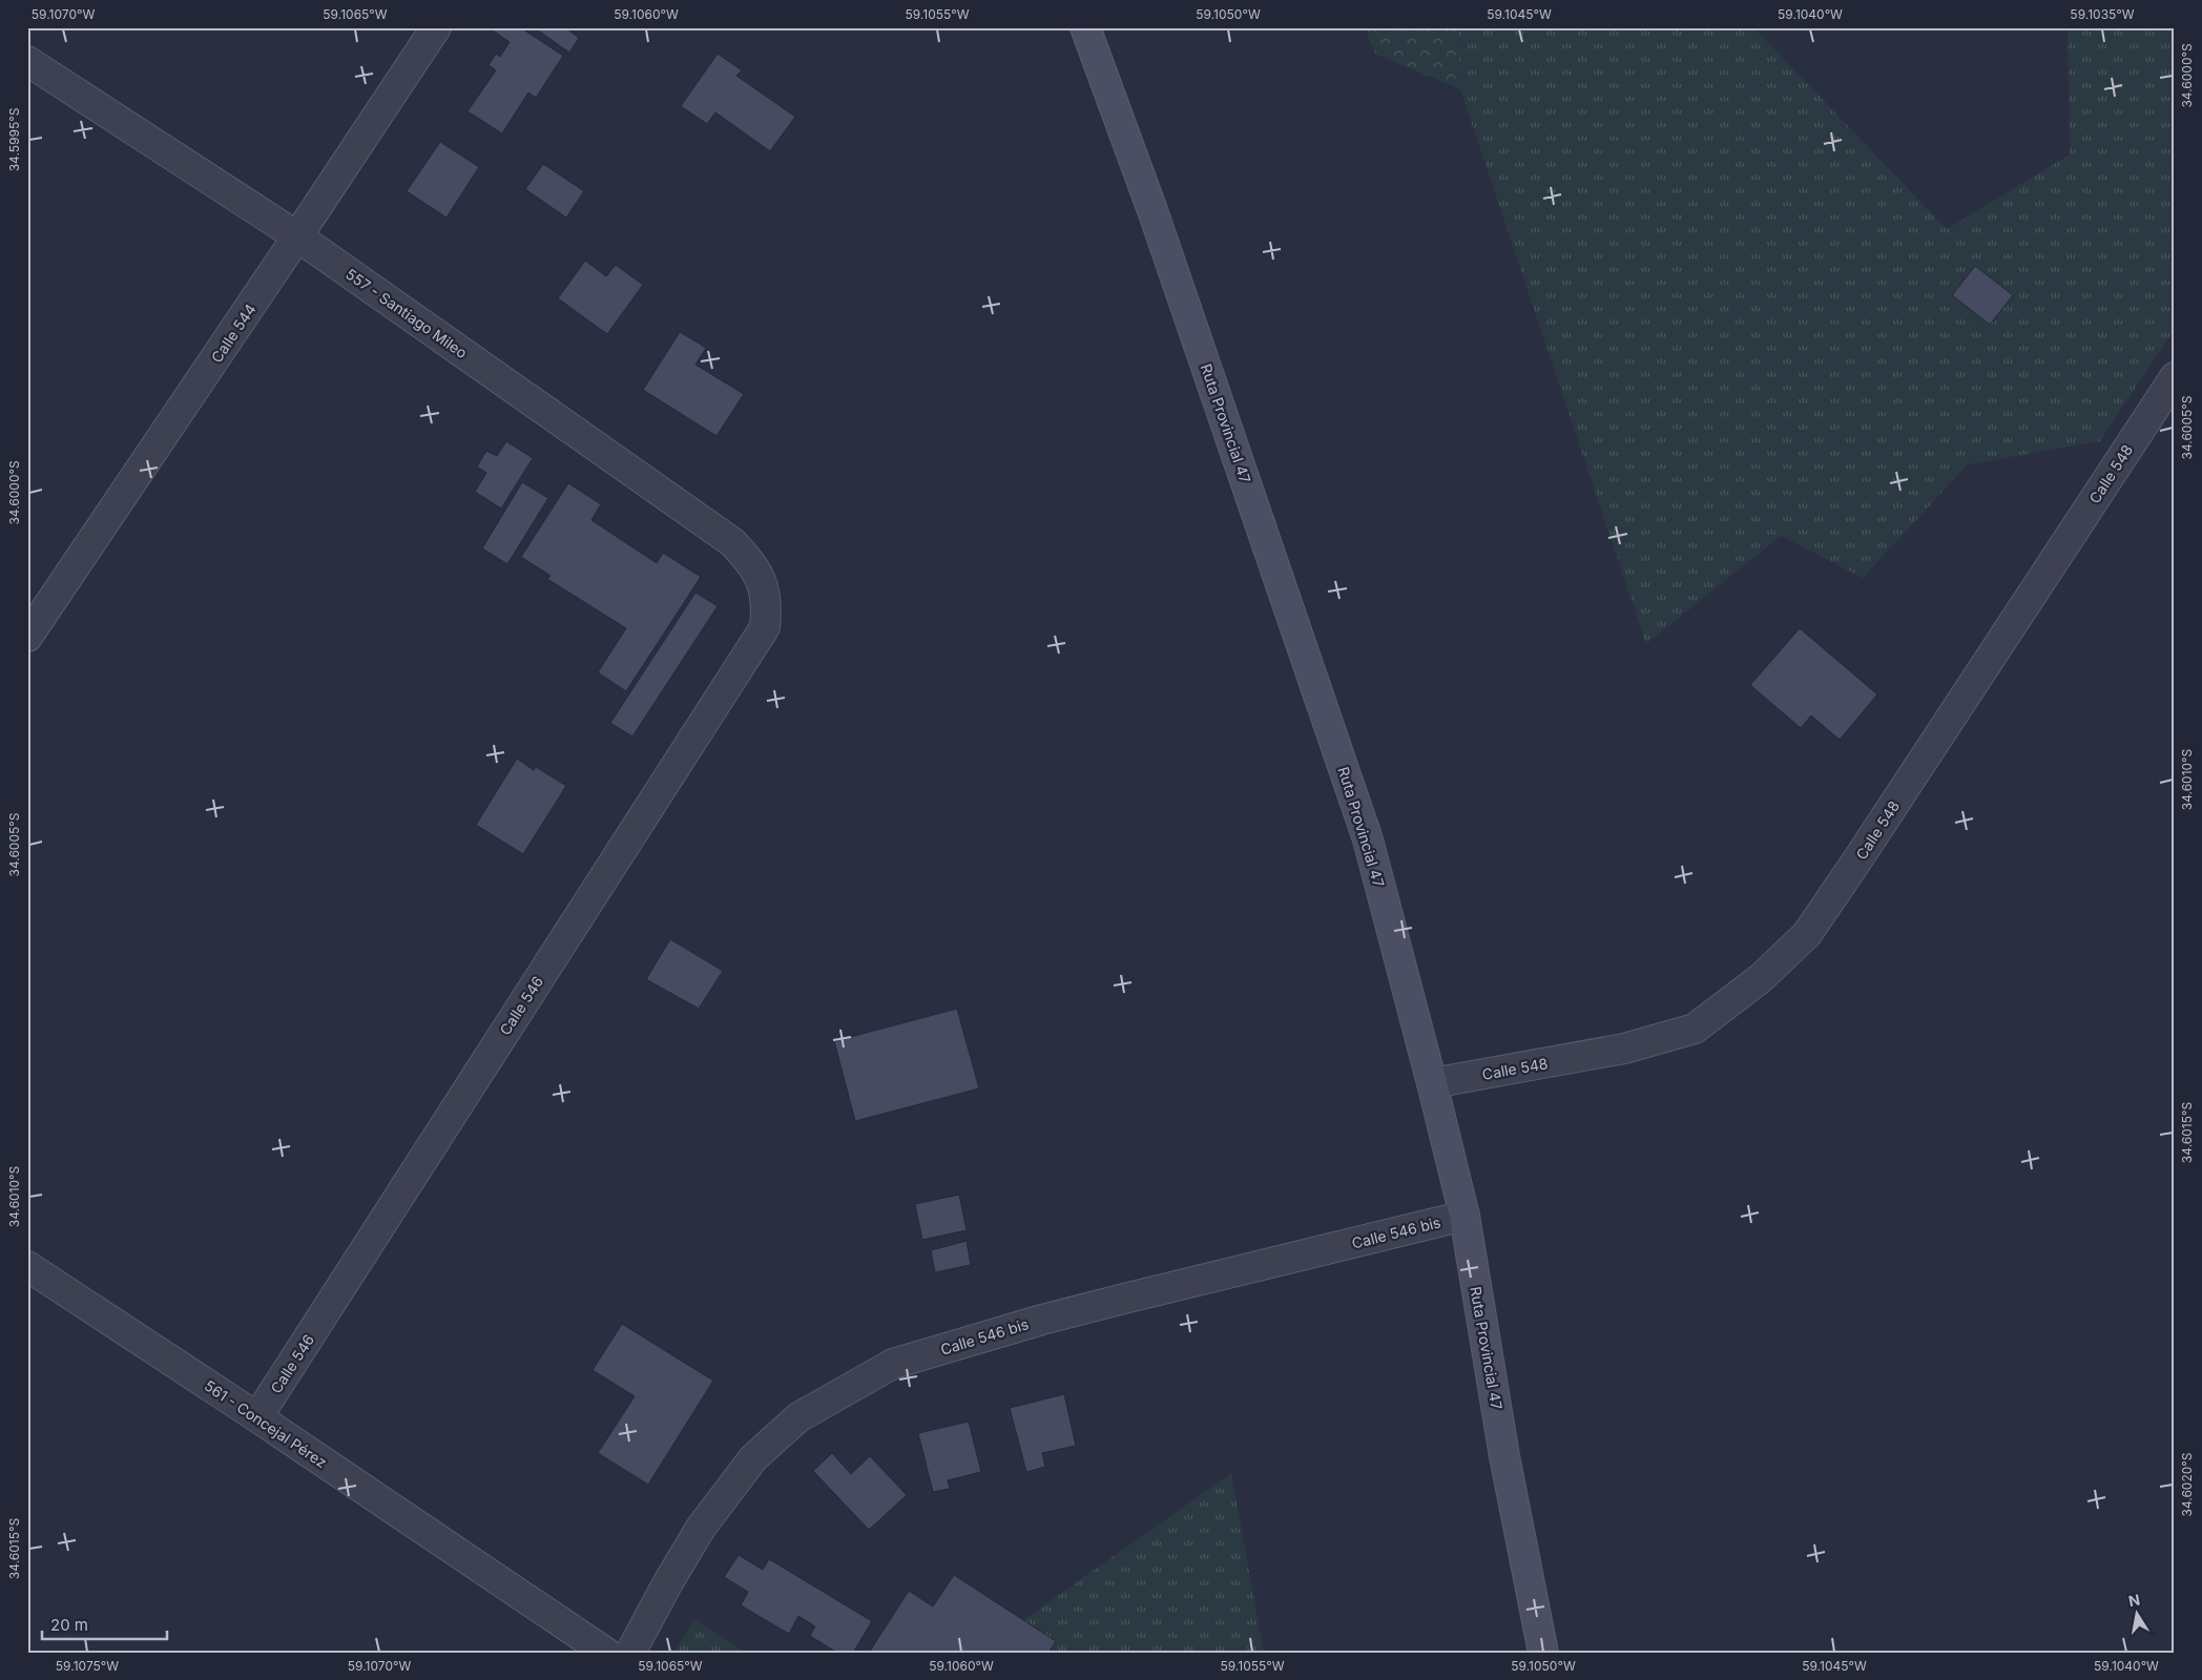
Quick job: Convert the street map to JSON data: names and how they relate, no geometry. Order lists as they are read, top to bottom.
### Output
{
  "streets": {
    "main road": ["Ruta Provincial 47"],
    "street": [
      "557 - Santiago Mileo",
      "Calle 544",
      "Calle 548",
      "Calle 546",
      "Calle 546 bis",
      "561 - Concejal Pérez"
    ]
  },
  "crossings": [
    ["557 - Santiago Mileo", "Calle 544"],
    ["557 - Santiago Mileo", "Calle 546"],
    ["Ruta Provincial 47", "Calle 548"],
    ["Ruta Provincial 47", "Calle 546 bis"],
    ["Calle 546", "561 - Concejal Pérez"]
  ],
  "scale_bar": "20 m",
  "north": "top",
  "coordinates": [
    "59.1070°W",
    "59.1065°W",
    "59.1060°W",
    "59.1055°W",
    "59.1050°W",
    "59.1045°W",
    "59.1040°W",
    "59.1035°W",
    "34.6000°S",
    "34.5995°S",
    "34.6005°S",
    "34.6010°S",
    "34.6015°S",
    "34.6020°S",
    "59.1075°W"
  ]
}
